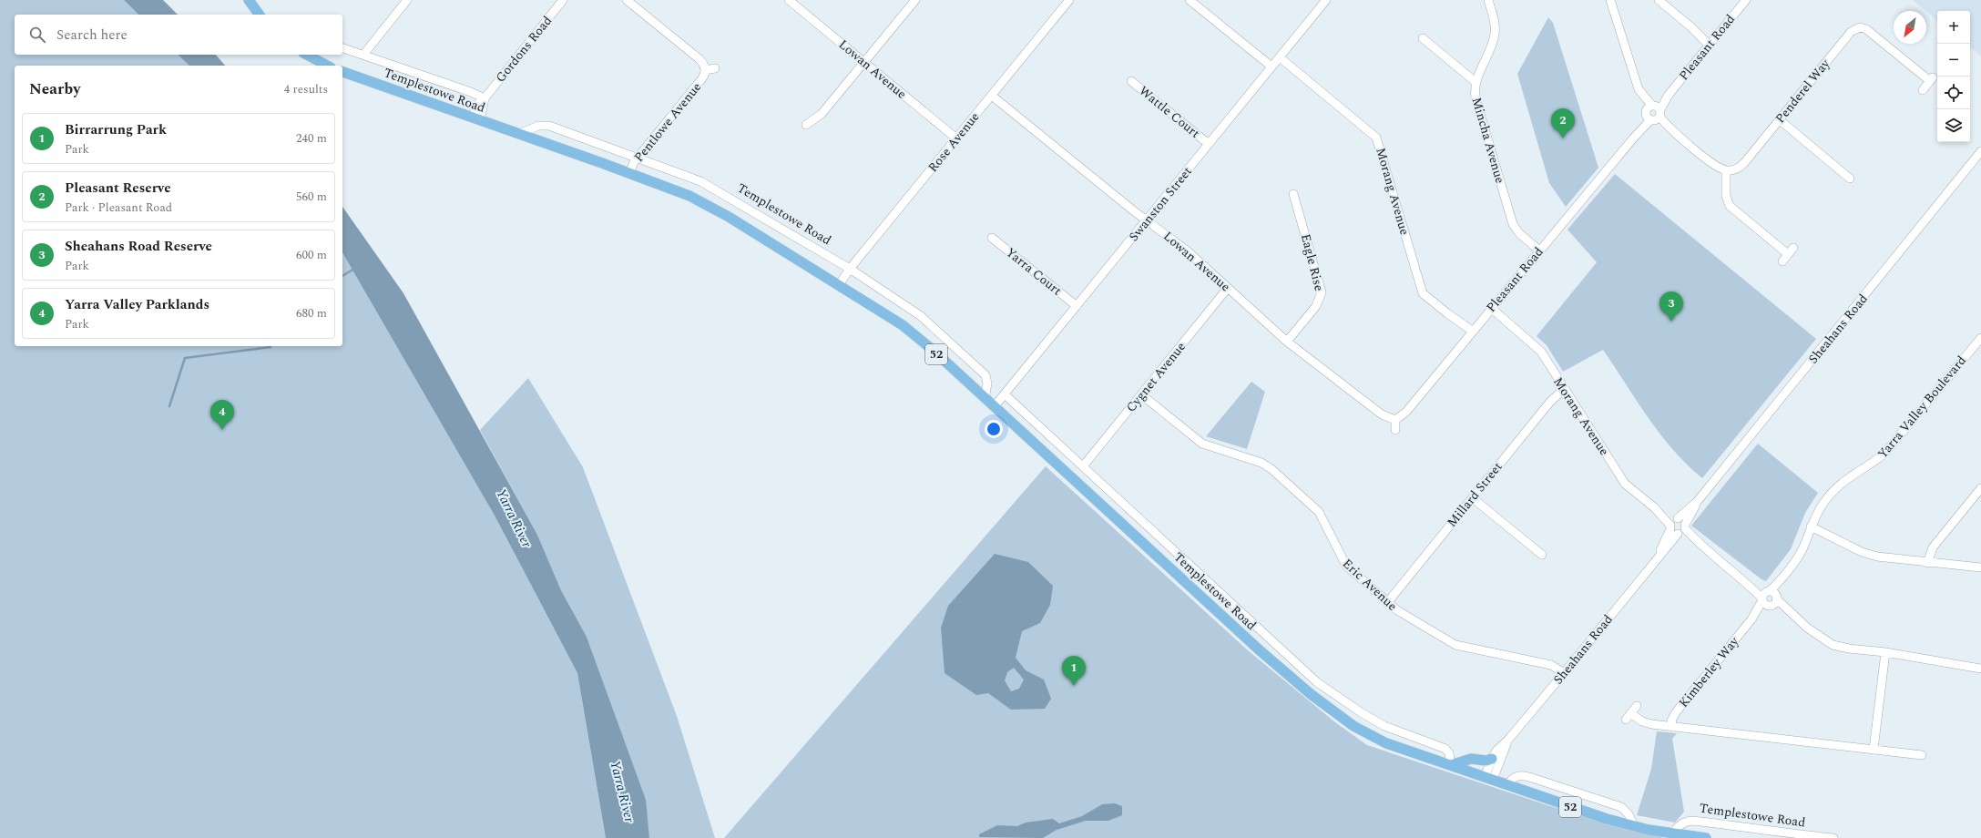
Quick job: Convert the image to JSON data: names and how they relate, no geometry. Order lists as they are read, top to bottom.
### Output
{
  "streets": {
    "main road": ["Templestowe Road", "52"],
    "street": [
      "Pleasant Road",
      "Gordons Road",
      "Lowan Avenue",
      "Penderel Way",
      "Wattle Court",
      "Pentlowe Avenue",
      "Mincha Avenue",
      "Rose Avenue",
      "Morang Avenue",
      "Swanston Street",
      "Eagle Rise",
      "Yarra Court",
      "Sheahans Road",
      "Cygnet Avenue",
      "Yarra Valley Boulevard",
      "Millard Street",
      "Eric Avenue",
      "Kimberley Way"
    ]
  },
  "crossings": [
    ["Pleasant Road", "Lowan Avenue"],
    ["Pleasant Road", "Mincha Avenue"],
    ["Pleasant Road", "Morang Avenue"],
    ["Gordons Road", "Templestowe Road"],
    ["Lowan Avenue", "Rose Avenue"],
    ["Lowan Avenue", "Swanston Street"],
    ["Lowan Avenue", "Eagle Rise"],
    ["Lowan Avenue", "Cygnet Avenue"],
    ["Templestowe Road", "Pentlowe Avenue"],
    ["Templestowe Road", "Rose Avenue"],
    ["Templestowe Road", "Swanston Street"],
    ["Templestowe Road", "Sheahans Road"],
    ["Templestowe Road", "Cygnet Avenue"],
    ["Wattle Court", "Swanston Street"],
    ["Morang Avenue", "Swanston Street"],
    ["Morang Avenue", "Sheahans Road"],
    ["Morang Avenue", "Yarra Valley Boulevard"],
    ["Morang Avenue", "Millard Street"],
    ["Morang Avenue", "Kimberley Way"],
    ["Swanston Street", "Yarra Court"],
    ["Sheahans Road", "Eric Avenue"],
    ["Cygnet Avenue", "Eric Avenue"],
    ["Yarra Valley Boulevard", "Kimberley Way"],
    ["Millard Street", "Eric Avenue"]
  ],
  "water": ["Yarra River"],
  "north": "bottom left",
  "page": {
    "map_buttons": ["+", "−"],
    "search": "Search here",
    "heading": ["Nearby", "4 results"],
    "pins": [
      "2",
      "3",
      "4",
      "1"
    ],
    "list": [
      {
        "mark": "1",
        "name": "Birrarrung Park",
        "note": "Park",
        "value": "240 m"
      },
      {
        "mark": "2",
        "name": "Pleasant Reserve",
        "note": "Park · Pleasant Road",
        "value": "560 m"
      },
      {
        "mark": "3",
        "name": "Sheahans Road Reserve",
        "note": "Park",
        "value": "600 m"
      },
      {
        "mark": "4",
        "name": "Yarra Valley Parklands",
        "note": "Park",
        "value": "680 m"
      }
    ]
  }
}
